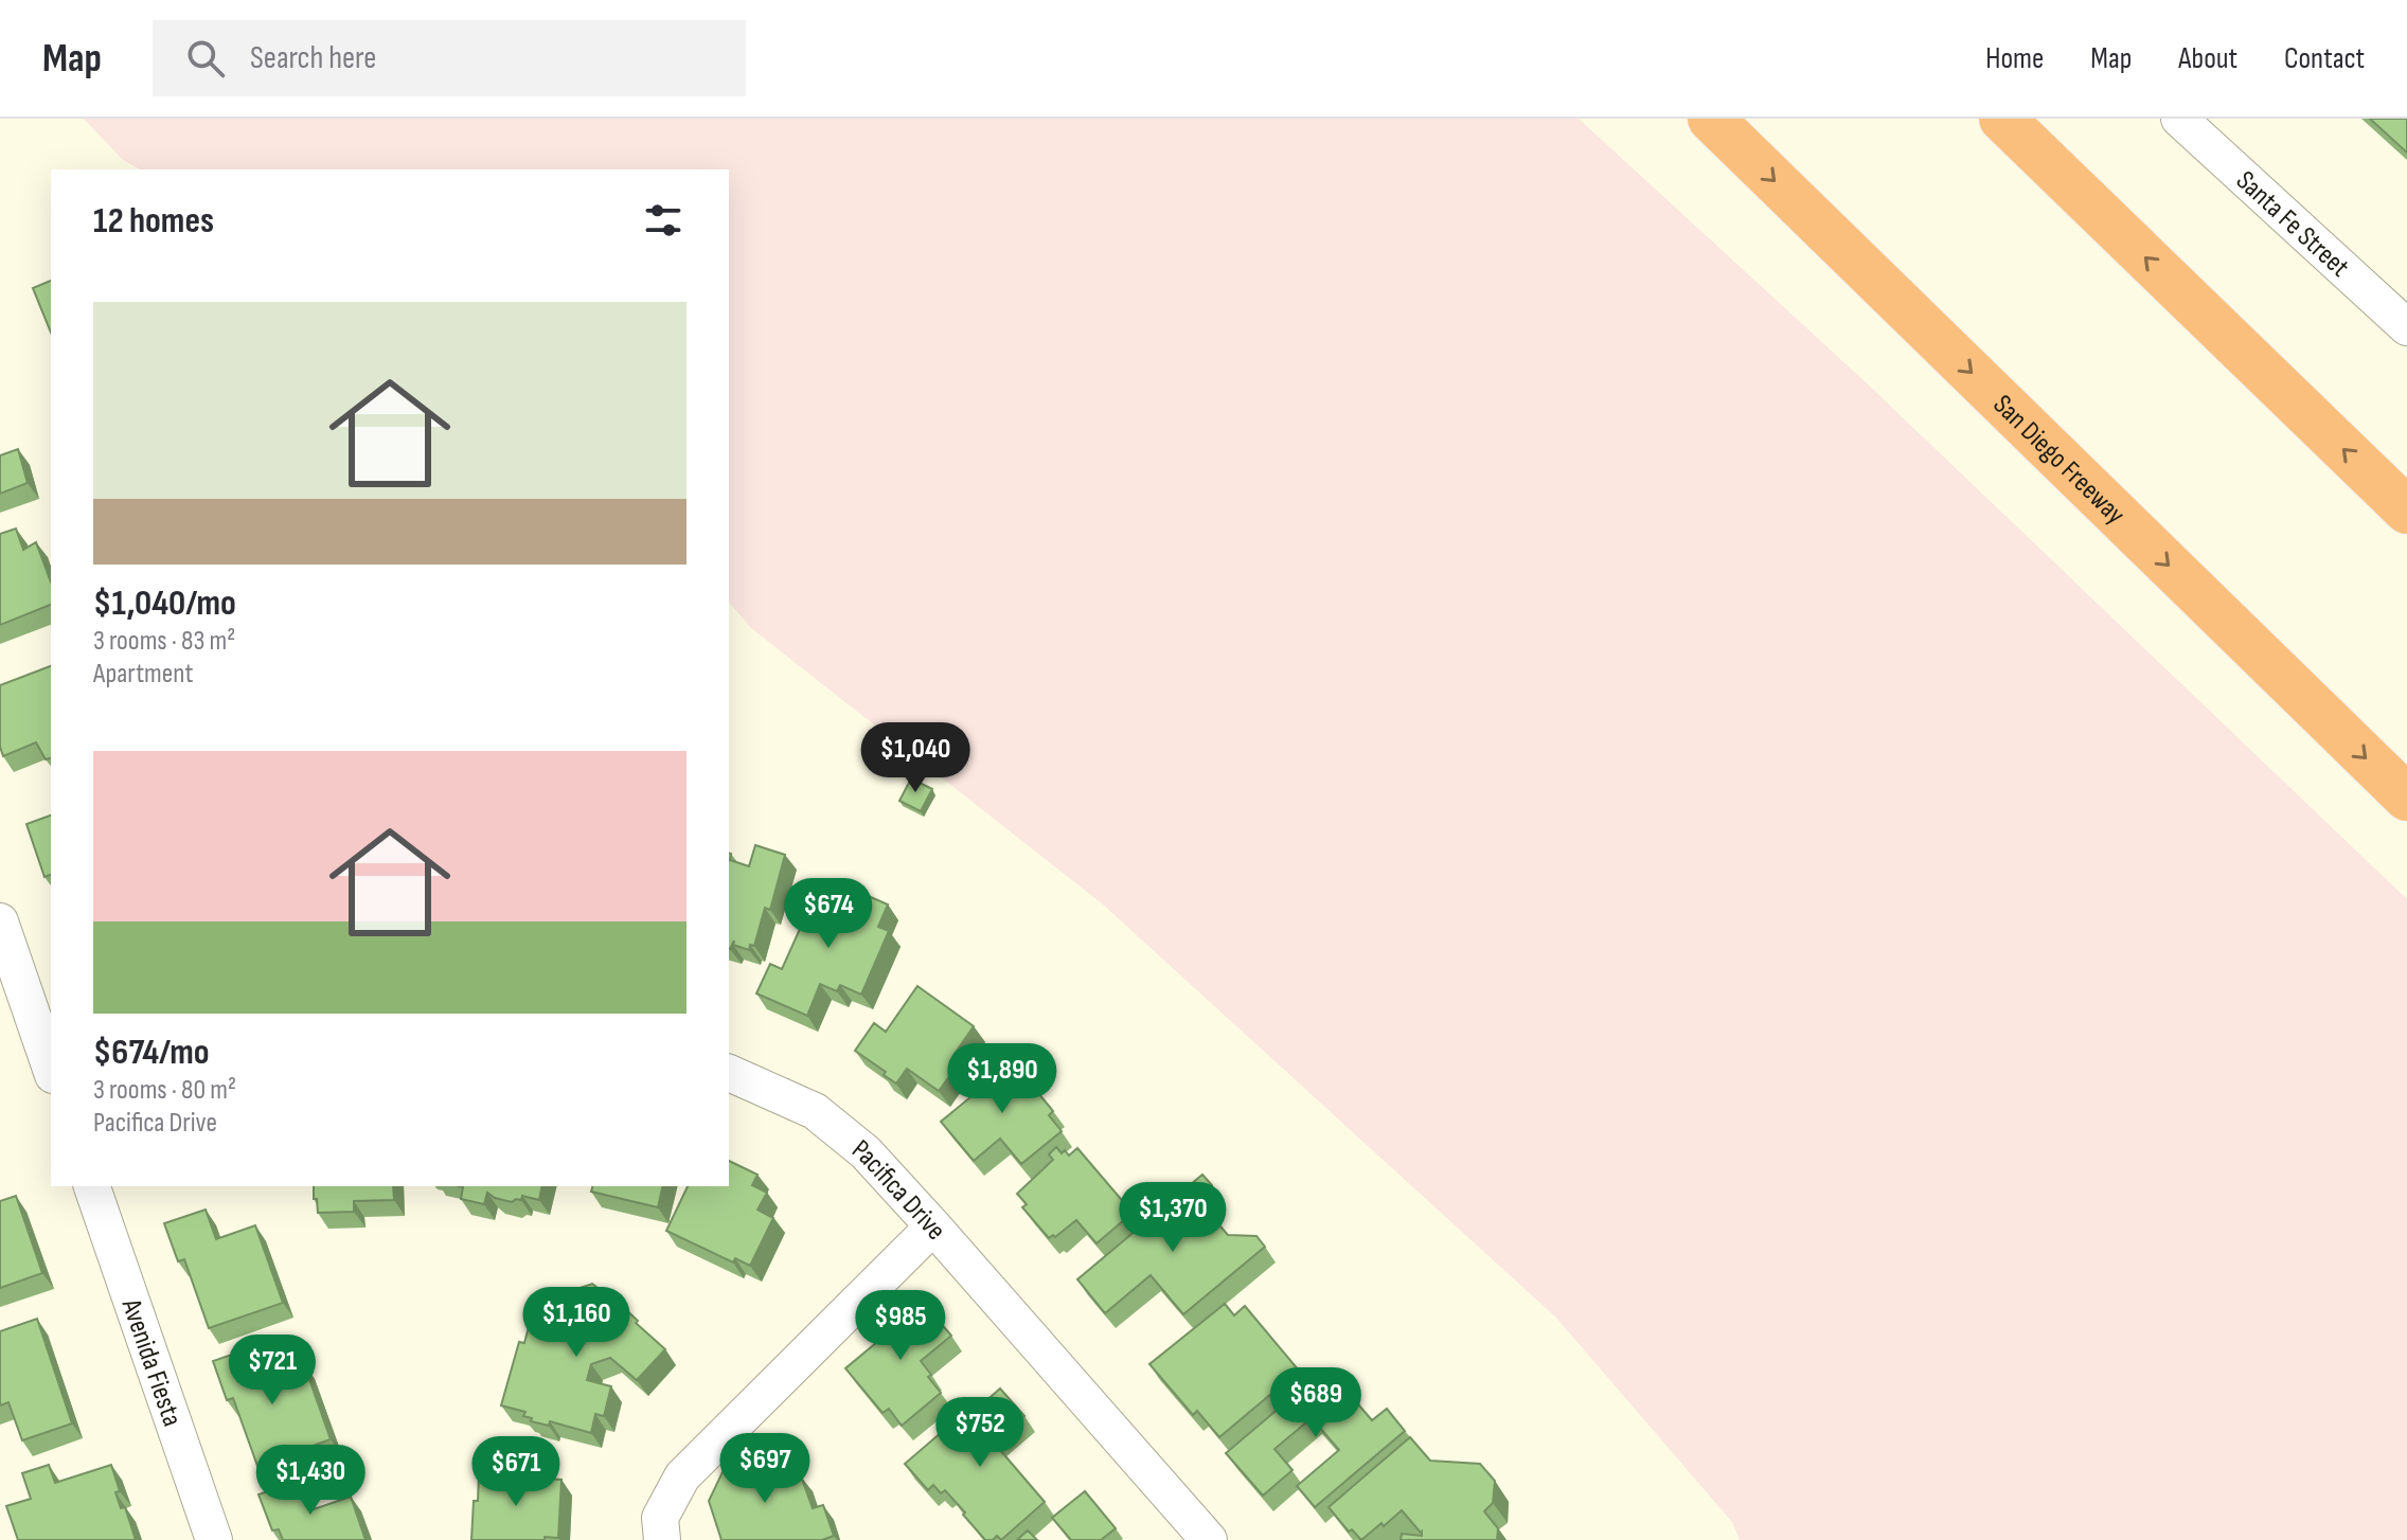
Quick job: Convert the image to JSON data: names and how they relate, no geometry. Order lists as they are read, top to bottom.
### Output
{
  "streets": {
    "highway": ["San Diego Freeway"],
    "street": ["Santa Fe Street", "Pacifica Drive", "Avenida Fiesta"]
  },
  "page": {
    "header": "Map",
    "search": "Search here",
    "nav": [
      "Home",
      "Map",
      "About",
      "Contact"
    ],
    "heading": "12 homes",
    "list": [
      {
        "name": "$1,040/mo",
        "note": "3 rooms · 83 m² · Apartment"
      },
      {
        "name": "$674/mo",
        "note": "3 rooms · 80 m² · Pacifica Drive"
      }
    ],
    "price": [
      "$1,040",
      "$674",
      "$1,890",
      "$1,370",
      "$1,160",
      "$985",
      "$721",
      "$689",
      "$752",
      "$697",
      "$671",
      "$1,430"
    ]
  }
}
